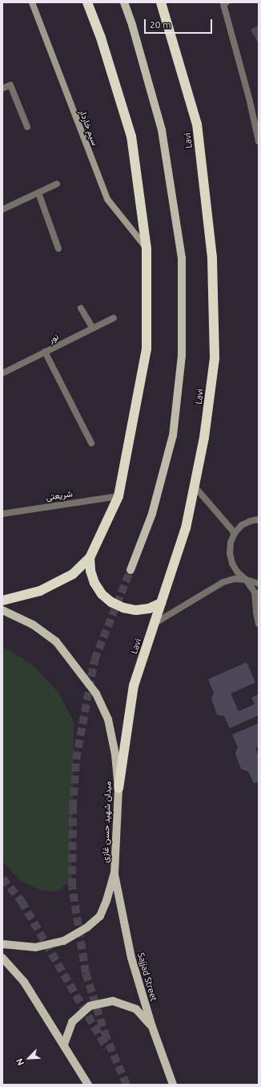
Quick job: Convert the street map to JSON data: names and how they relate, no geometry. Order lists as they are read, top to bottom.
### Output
{
  "streets": {
    "highway": ["Lavi"],
    "main road": ["میدان شهید حسن غازی", "Sajjad Street"],
    "street": ["سیم خاردار", "نور", "شریعتی"]
  },
  "crossings": [
    ["Lavi", "میدان شهید حسن غازی"],
    ["میدان شهید حسن غازی", "Sajjad Street"]
  ],
  "scale_bar": "20 m",
  "north": "bottom left"
}
